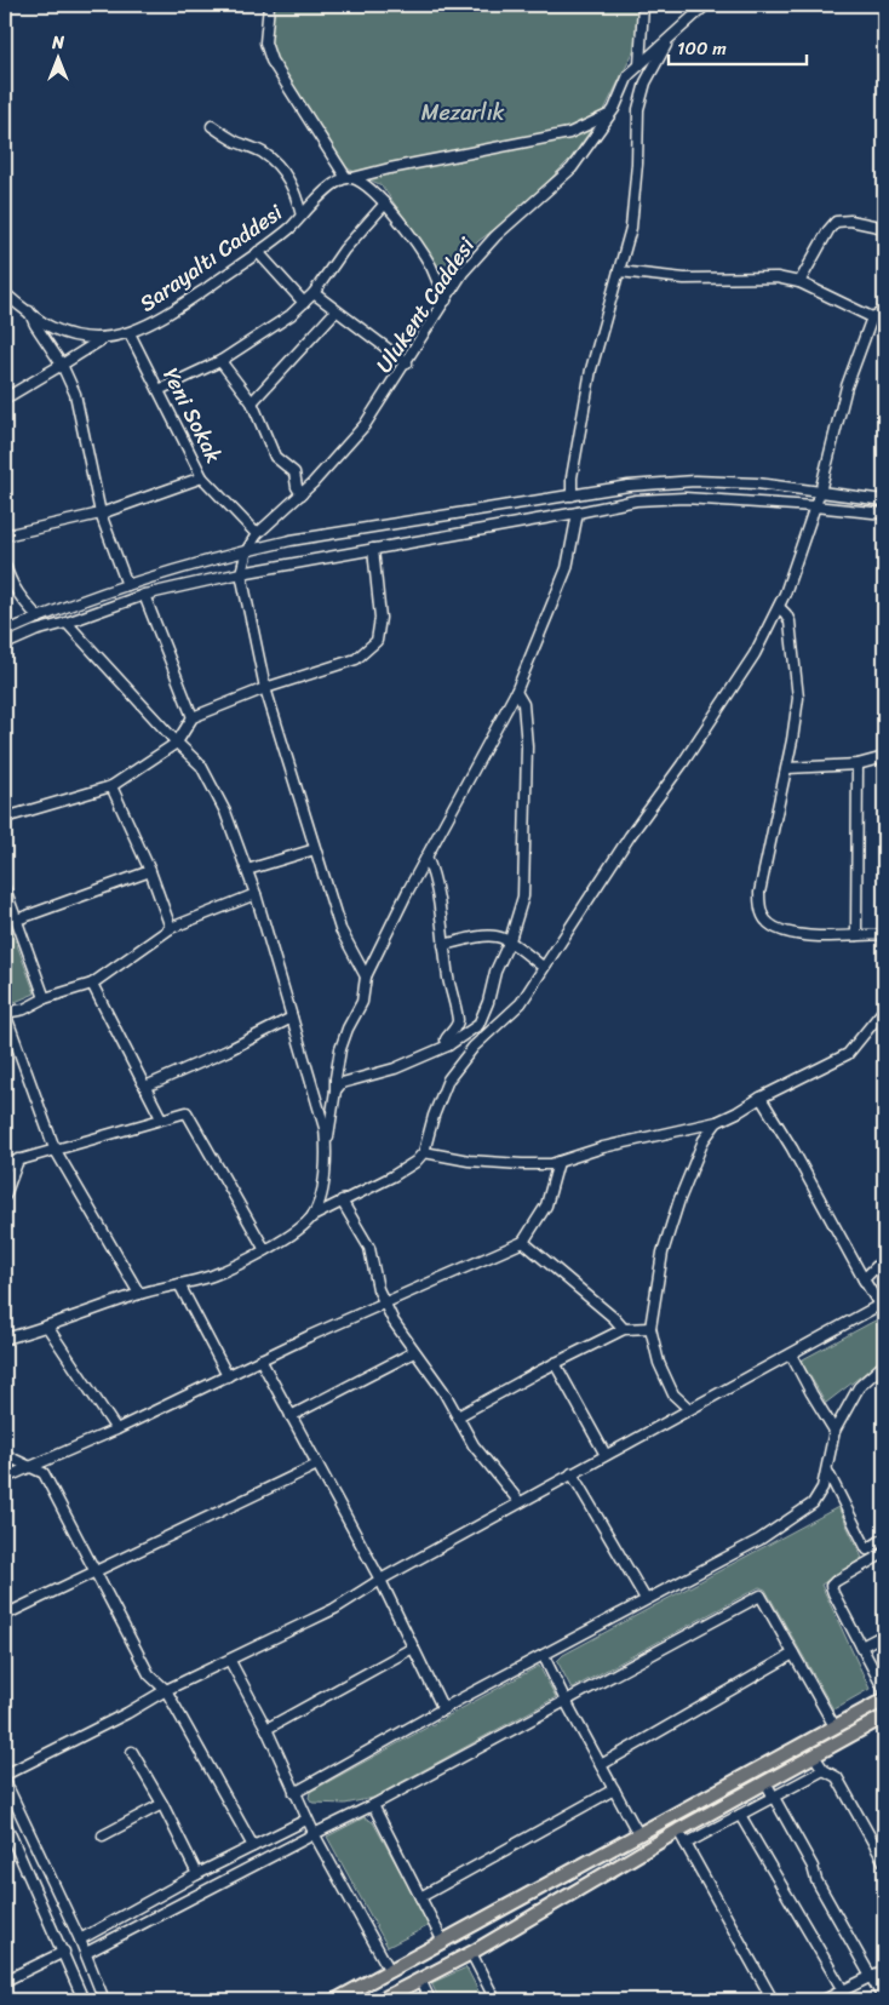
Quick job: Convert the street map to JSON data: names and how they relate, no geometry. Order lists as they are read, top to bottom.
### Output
{
  "streets": {
    "street": ["Sarayaltı Caddesi", "Ulukent Caddesi", "Yeni Sokak"]
  },
  "crossings": [
    ["Sarayaltı Caddesi", "Yeni Sokak"],
    ["Ulukent Caddesi", "Yeni Sokak"]
  ],
  "parks": ["Mezarlık"],
  "scale_bar": "100 m",
  "north": "top"
}
